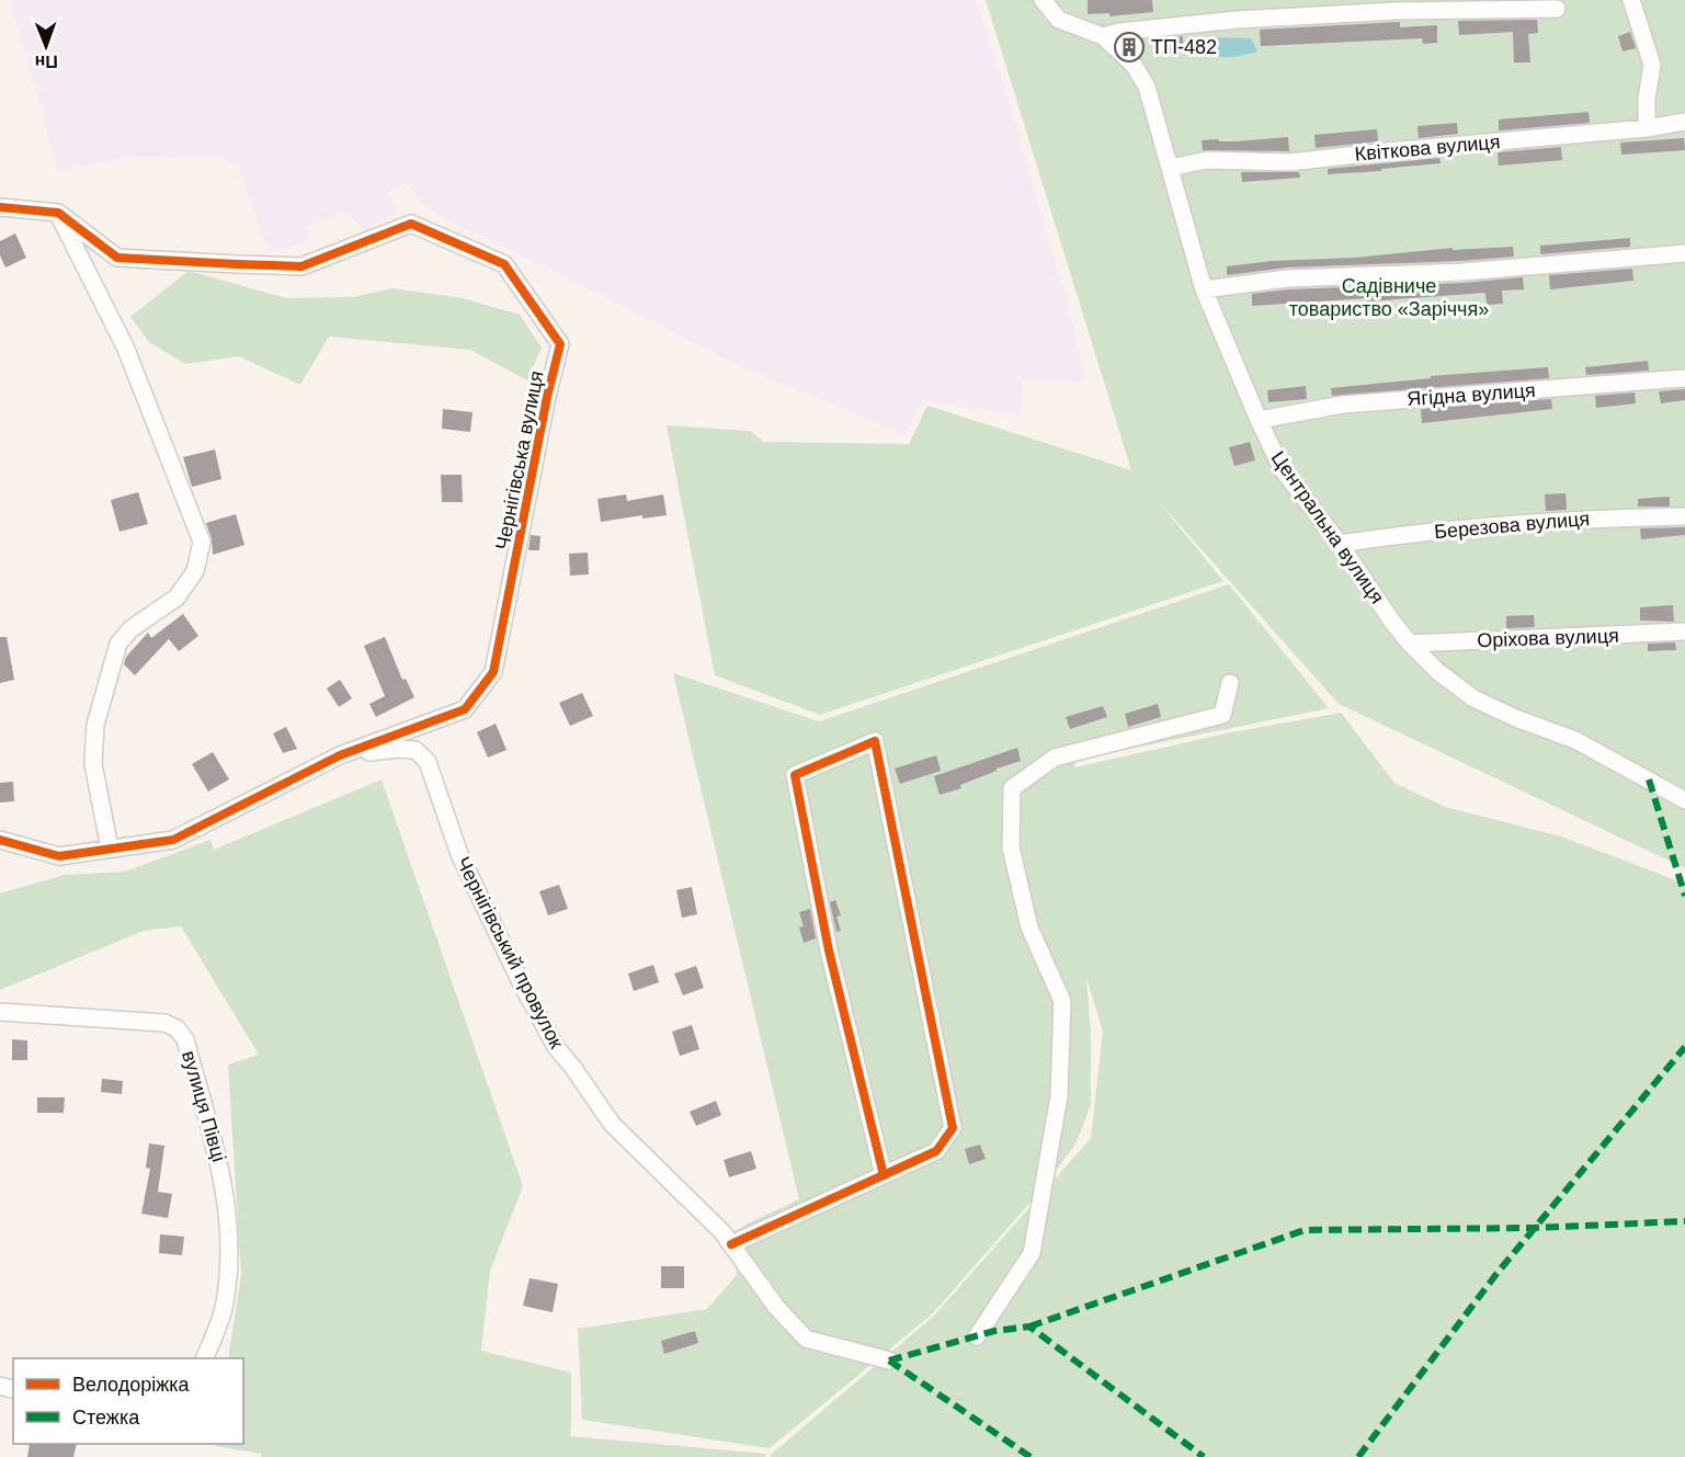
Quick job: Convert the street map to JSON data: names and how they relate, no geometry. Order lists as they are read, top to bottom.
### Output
{
  "streets": {
    "street": [
      "Квіткова вулиця",
      "Ягідна вулиця",
      "Чернігівська вулиця",
      "Березова вулиця",
      "Центральна вулиця",
      "Оріхова вулиця",
      "Чернігівський провулок",
      "вулиця Півці"
    ]
  },
  "crossings": [
    ["Квіткова вулиця", "Центральна вулиця"],
    ["Ягідна вулиця", "Центральна вулиця"],
    ["Чернігівська вулиця", "Чернігівський провулок"],
    ["Березова вулиця", "Центральна вулиця"],
    ["Центральна вулиця", "Оріхова вулиця"]
  ],
  "parks": ["Садівниче товариство «Заріччя»"],
  "places": {
    "building": ["ТП-482"]
  },
  "legend": ["Велодоріжка", "Стежка"],
  "north": "bottom"
}
